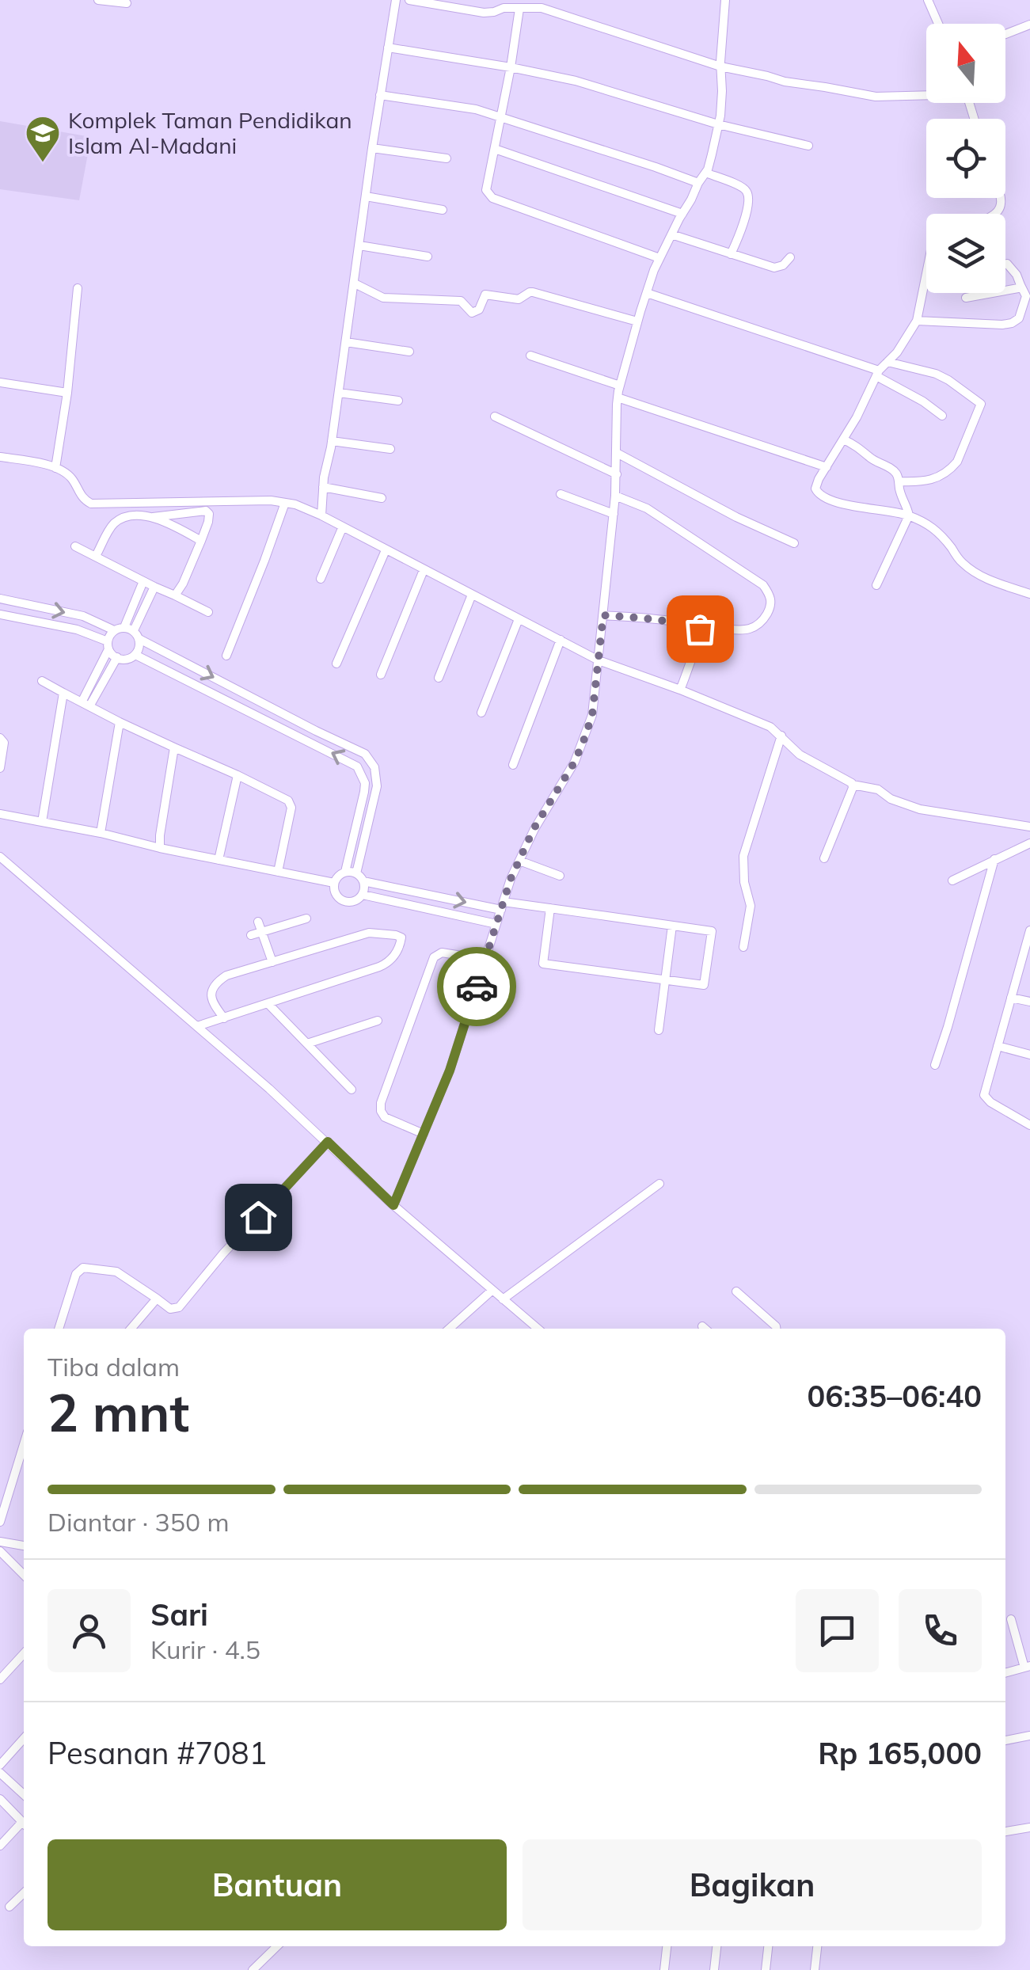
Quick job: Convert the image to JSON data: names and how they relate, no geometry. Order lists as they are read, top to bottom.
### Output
{
  "places": {
    "school or university": ["Komplek Taman Pendidikan Islam Al-Madani"]
  },
  "north": "top",
  "page": {
    "heading": ["2 mnt", "Tiba dalam", "06:35–06:40"],
    "panel": [
      "Sari",
      "Kurir · 4.5",
      "Pesanan #7081",
      "Rp 165,000"
    ],
    "bar": "Diantar · 350 m",
    "buttons": ["Bantuan", "Bagikan"]
  }
}
